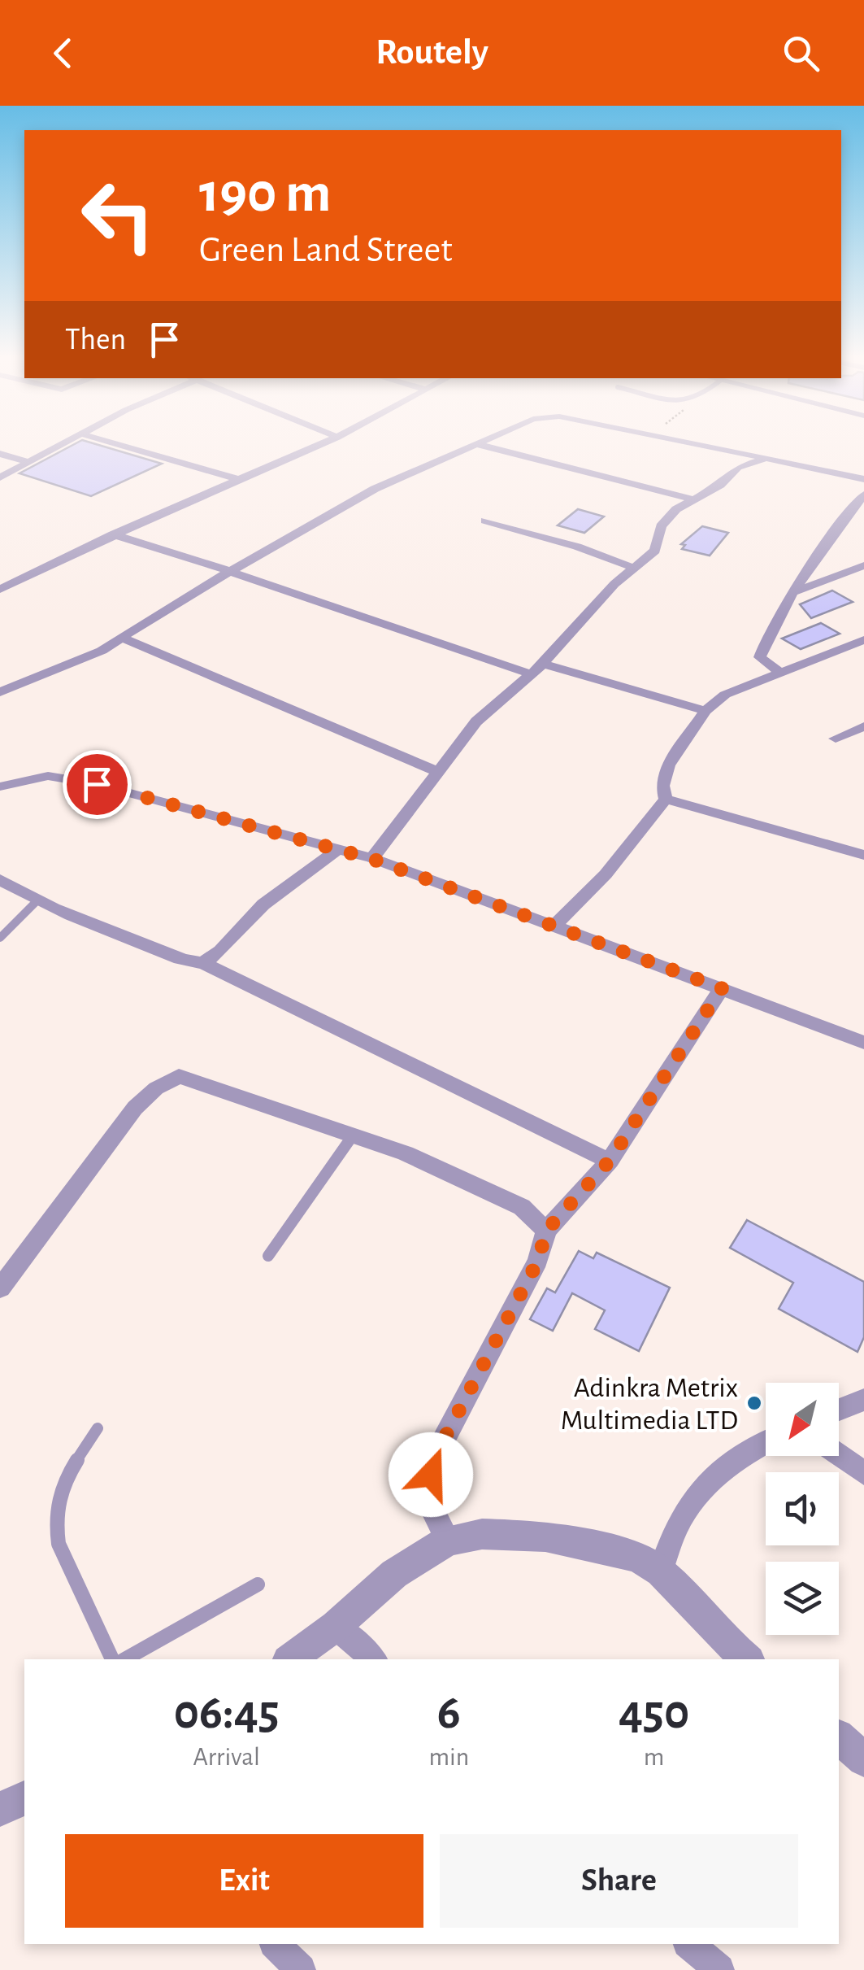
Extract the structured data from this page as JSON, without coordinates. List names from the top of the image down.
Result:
{
  "places": ["Adinkra Metrix Multimedia LTD"],
  "north": "bottom left",
  "page": {
    "header": "Routely",
    "turn": ["190 m", "Green Land Street"],
    "then": "Then",
    "eta": [
      "06:45",
      "Arrival",
      "6",
      "min",
      "450",
      "m"
    ],
    "buttons": ["Exit", "Share"]
  }
}
